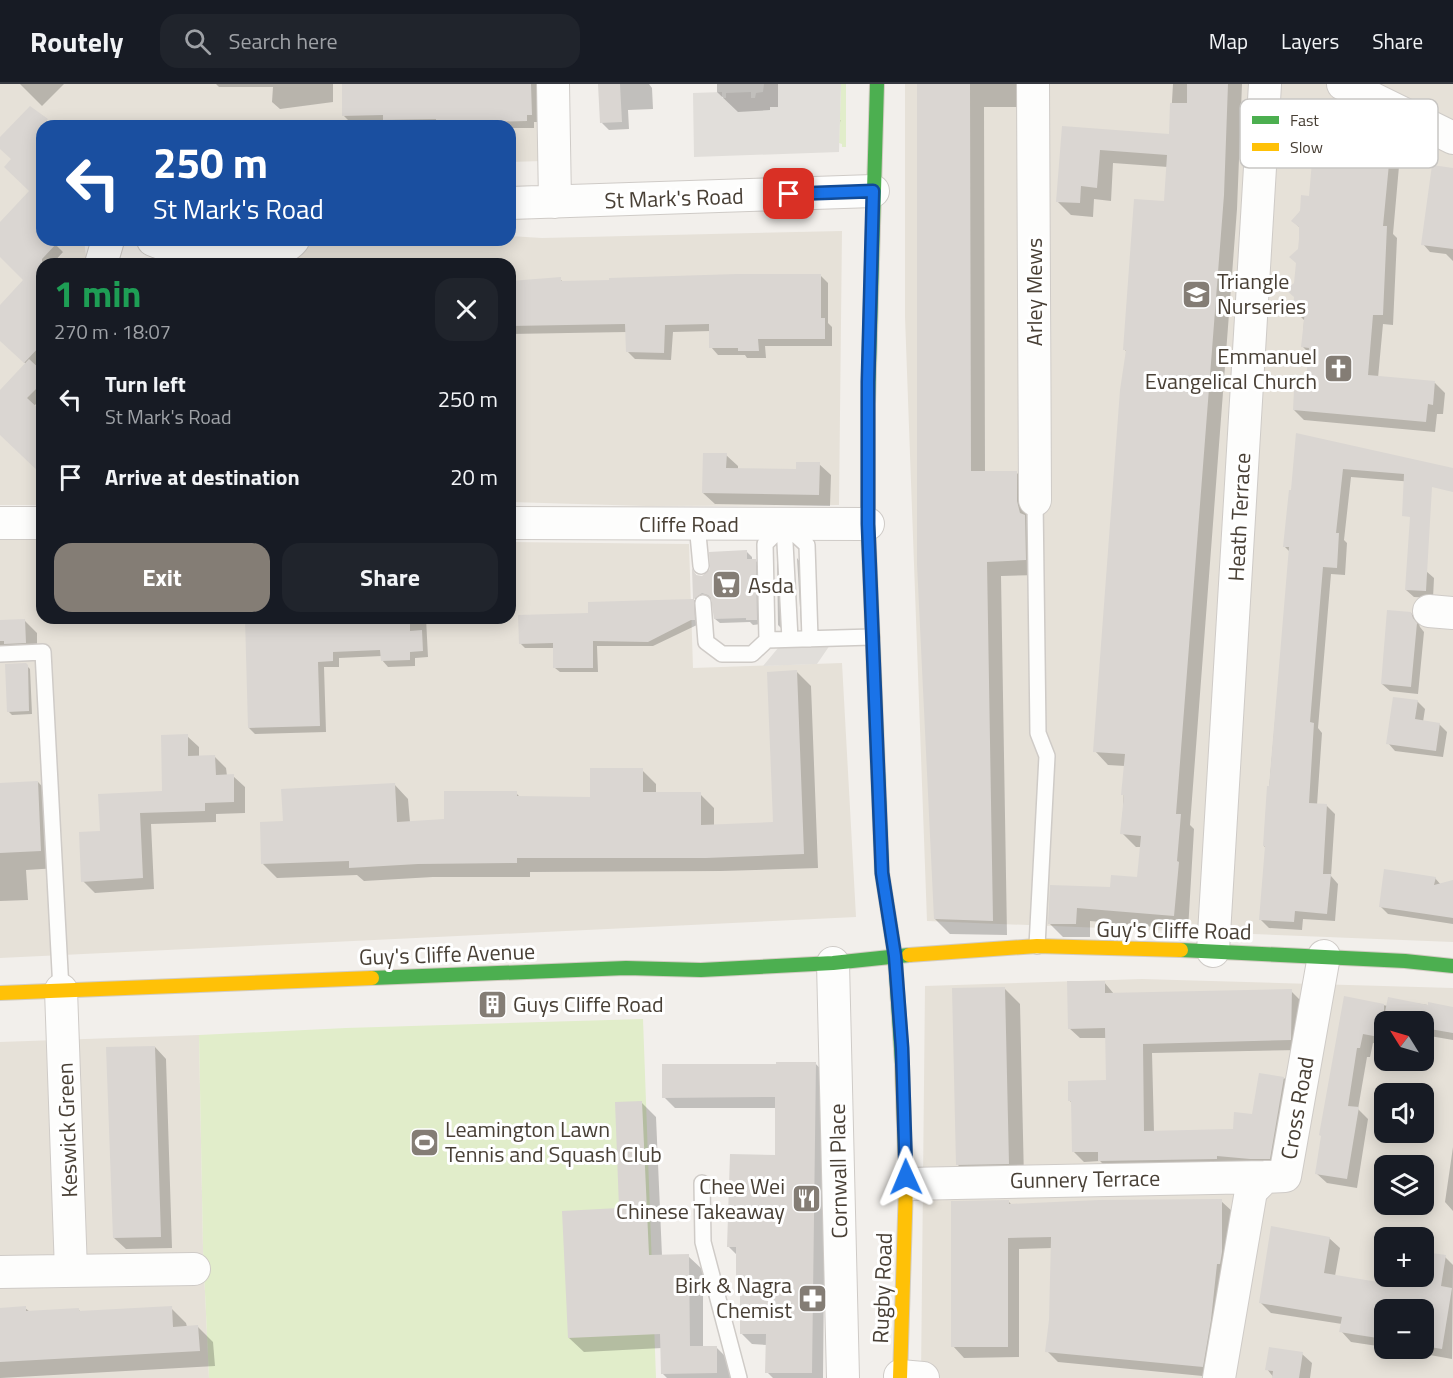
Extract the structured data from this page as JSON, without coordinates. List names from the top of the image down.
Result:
{
  "streets": {
    "street": [
      "St Mark's Road",
      "Arley Mews",
      "Heath Terrace",
      "Cliffe Road",
      "Guy's Cliffe Road",
      "Guy's Cliffe Avenue",
      "Cross Road",
      "Keswick Green",
      "Cornwall Place",
      "Gunnery Terrace",
      "Rugby Road"
    ]
  },
  "crossings": [
    ["St Mark's Road", "Rugby Road"],
    ["Heath Terrace", "Guy's Cliffe Road"],
    ["Cliffe Road", "Rugby Road"],
    ["Guy's Cliffe Road", "Guy's Cliffe Avenue"],
    ["Guy's Cliffe Road", "Cross Road"],
    ["Guy's Cliffe Road", "Rugby Road"],
    ["Guy's Cliffe Avenue", "Keswick Green"],
    ["Guy's Cliffe Avenue", "Cornwall Place"],
    ["Guy's Cliffe Avenue", "Rugby Road"],
    ["Cross Road", "Gunnery Terrace"],
    ["Gunnery Terrace", "Rugby Road"]
  ],
  "places": {
    "school or university": ["Triangle Nurseries"],
    "church": ["Emmanuel Evangelical Church"],
    "supermarket": ["Asda"],
    "building": ["Guys Cliffe Road"],
    "sports": ["Leamington Lawn Tennis and Squash Club"],
    "restaurant": ["Chee Wei Chinese Takeaway"],
    "pharmacy": ["Birk & Nagra Chemist"]
  },
  "legend": ["Fast", "Slow"],
  "north": "top left",
  "page": {
    "header": "Routely",
    "search": "Search here",
    "nav": ["Map", "Layers", "Share"],
    "turn": ["250 m", "St Mark's Road"],
    "heading": ["1 min", "270 m · 18:07"],
    "list": [
      {
        "name": "Turn left",
        "note": "St Mark's Road",
        "value": "250 m"
      },
      {
        "name": "Arrive at destination",
        "value": "20 m"
      }
    ],
    "buttons": ["Exit", "Share"],
    "map_buttons": ["+", "−"]
  }
}
